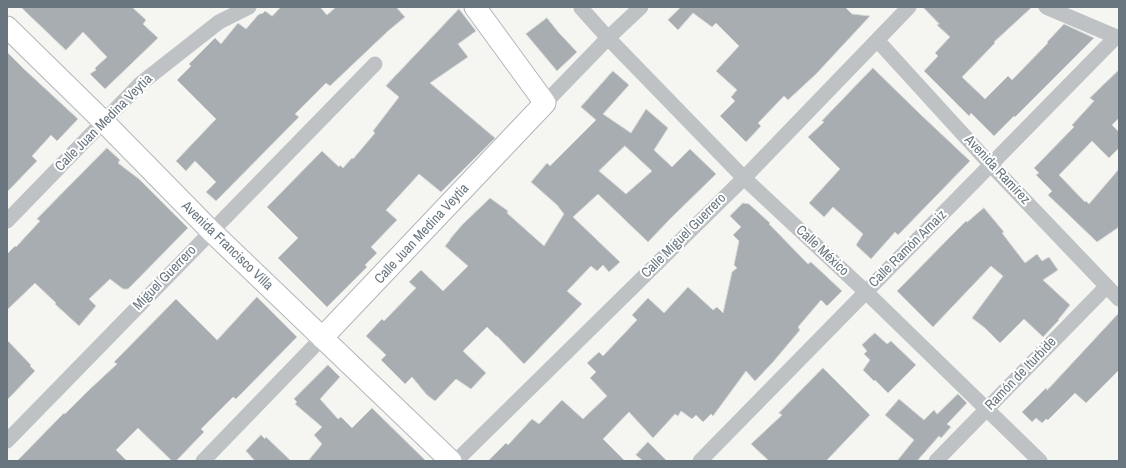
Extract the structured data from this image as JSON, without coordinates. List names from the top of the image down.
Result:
{
  "streets": {
    "main road": ["Calle Juan Medina Veytia", "Avenida Francisco Villa"],
    "street": [
      "Avenida Ramírez",
      "Calle Miguel Guerrero",
      "Calle Ramón Arnaiz",
      "Calle México",
      "Miguel Guerrero",
      "Ramón de Iturbide"
    ]
  },
  "crossings": [
    ["Calle Juan Medina Veytia", "Avenida Francisco Villa"],
    ["Calle Juan Medina Veytia", "Calle México"],
    ["Avenida Ramírez", "Calle Miguel Guerrero"],
    ["Avenida Ramírez", "Calle Ramón Arnaiz"],
    ["Avenida Ramírez", "Ramón de Iturbide"],
    ["Calle Miguel Guerrero", "Calle México"],
    ["Avenida Francisco Villa", "Miguel Guerrero"],
    ["Calle Ramón Arnaiz", "Calle México"],
    ["Calle México", "Ramón de Iturbide"]
  ]
}
